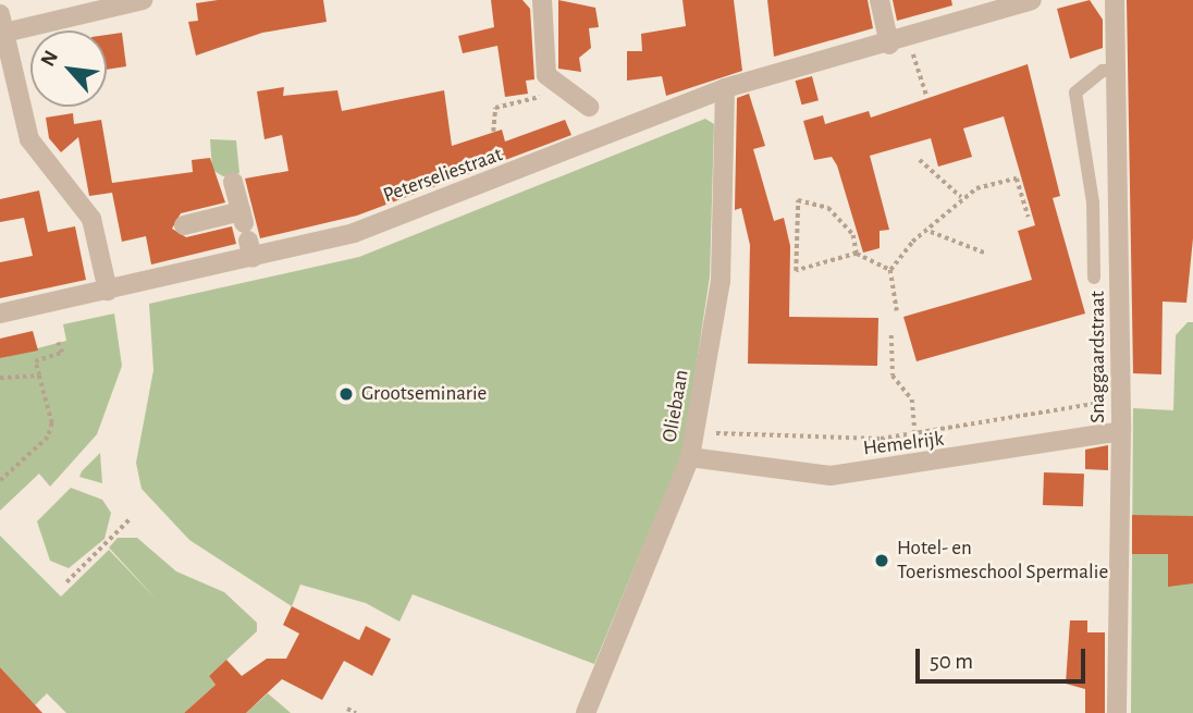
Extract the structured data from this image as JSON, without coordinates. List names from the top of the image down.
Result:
{
  "streets": {
    "street": [
      "Peterseliestraat",
      "Snaggaardstraat",
      "Oliebaan",
      "Hemelrijk"
    ]
  },
  "crossings": [
    ["Peterseliestraat", "Oliebaan"],
    ["Snaggaardstraat", "Hemelrijk"],
    ["Oliebaan", "Hemelrijk"]
  ],
  "places": ["Grootseminarie", "Hotel- en Toerismeschool Spermalie"],
  "scale_bar": "50 m",
  "north": "top left"
}
